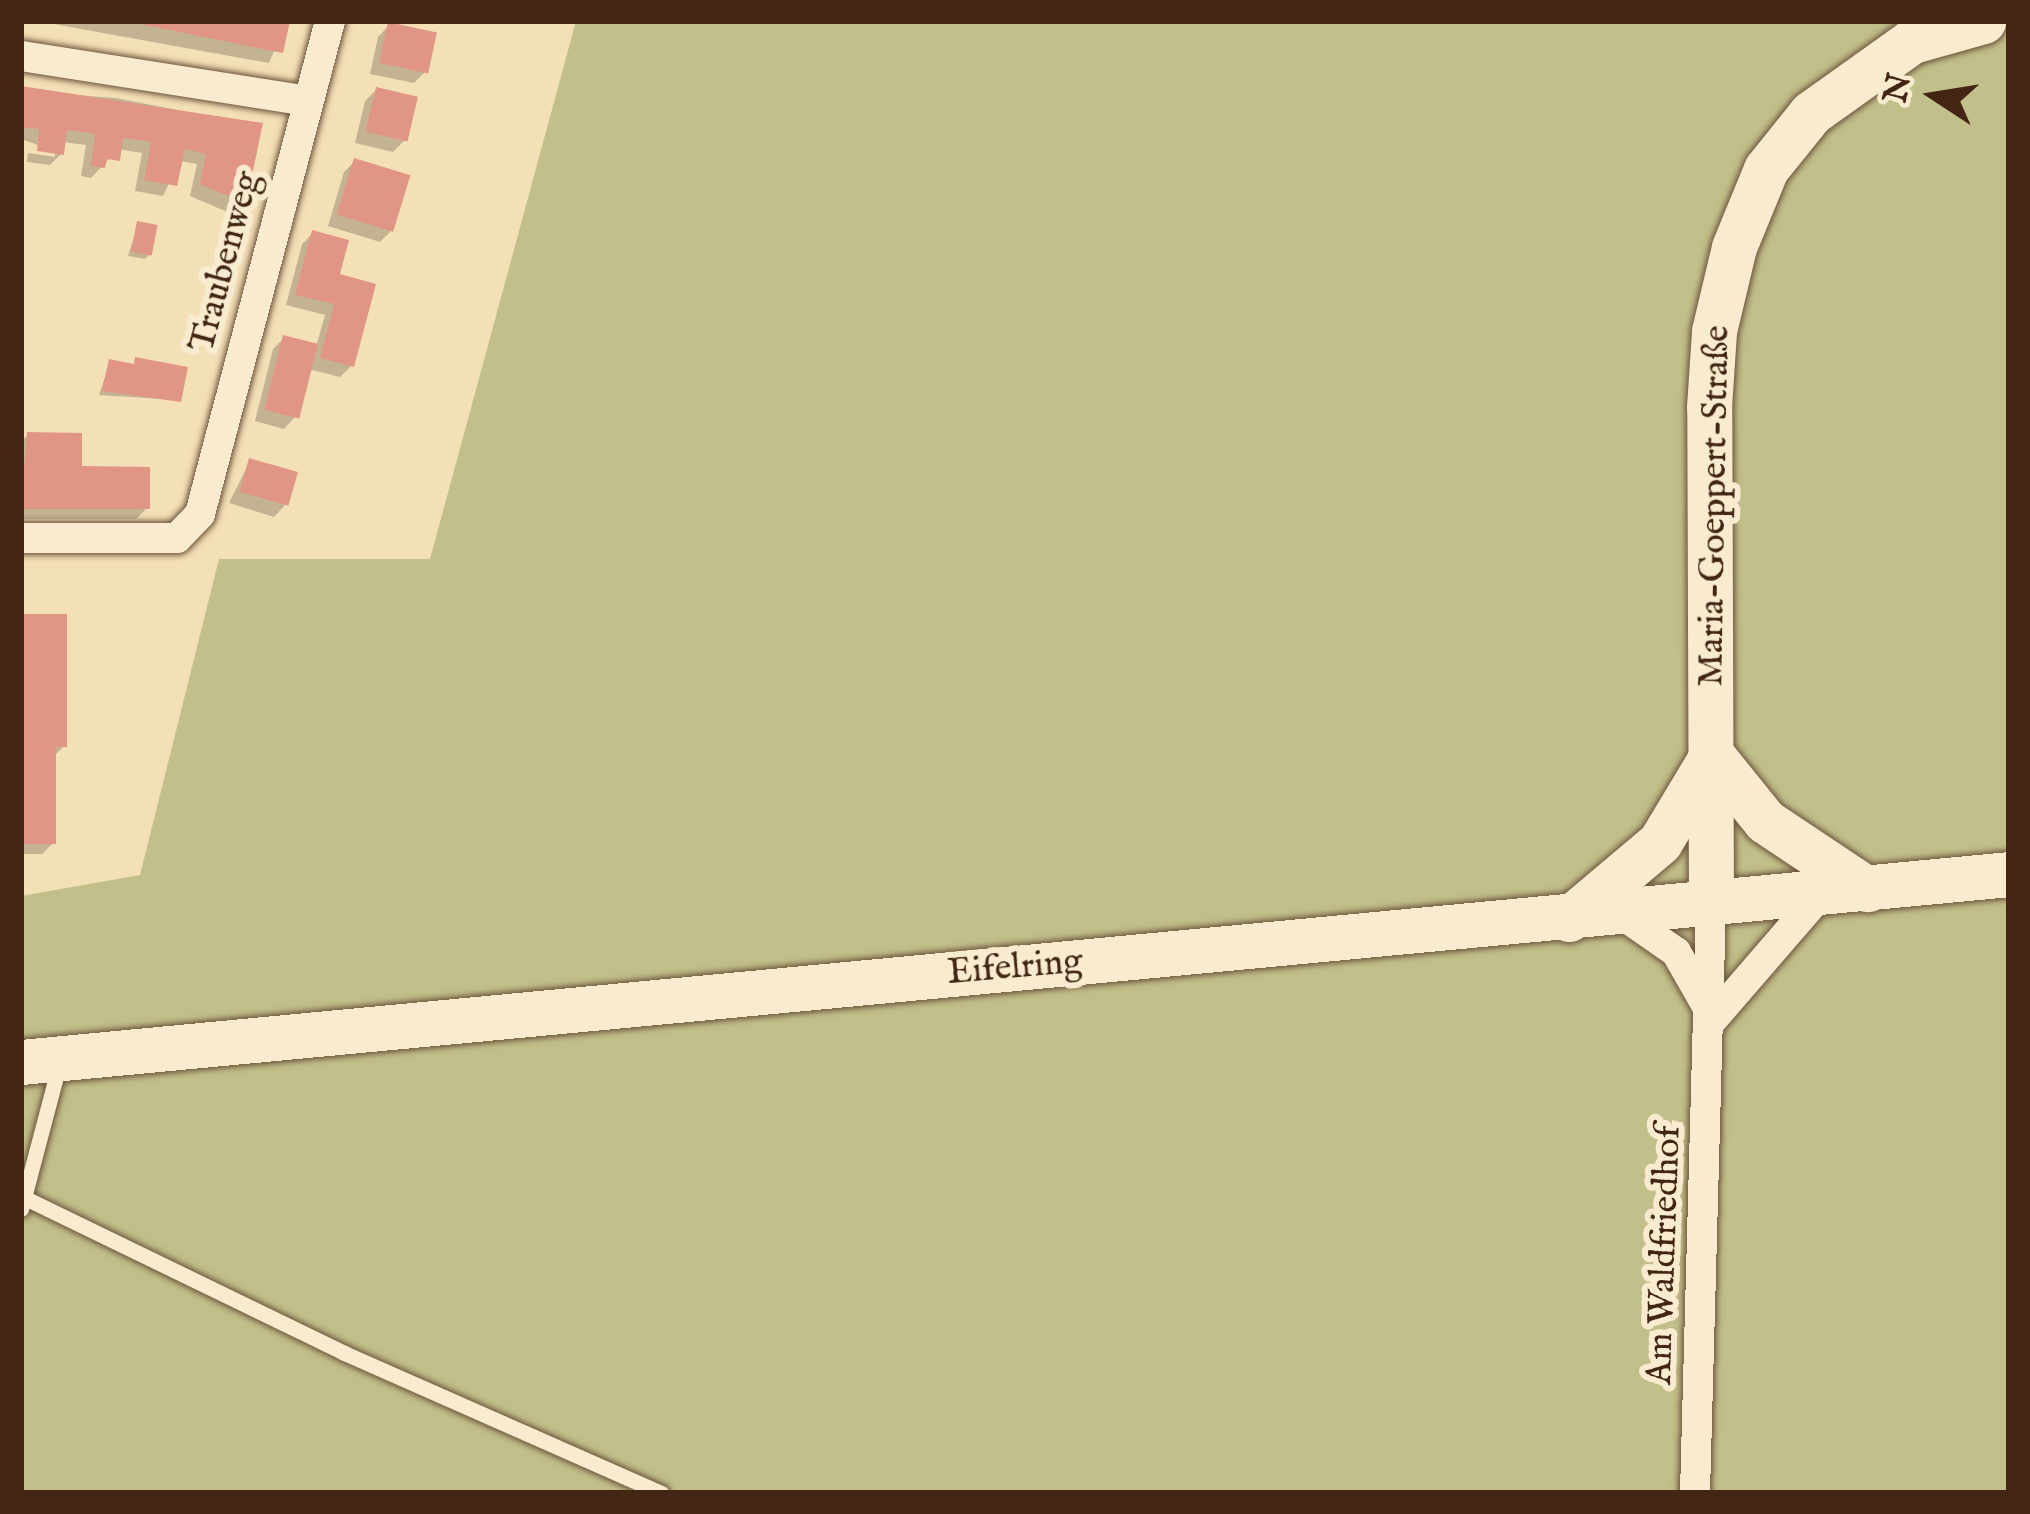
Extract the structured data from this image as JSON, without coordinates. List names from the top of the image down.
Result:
{
  "streets": {
    "main road": ["Maria-Goeppert-Straße", "Eifelring"],
    "street": ["Traubenweg", "Am Waldfriedhof"]
  },
  "crossings": [
    ["Maria-Goeppert-Straße", "Eifelring"],
    ["Maria-Goeppert-Straße", "Am Waldfriedhof"],
    ["Eifelring", "Am Waldfriedhof"]
  ],
  "north": "left"
}
